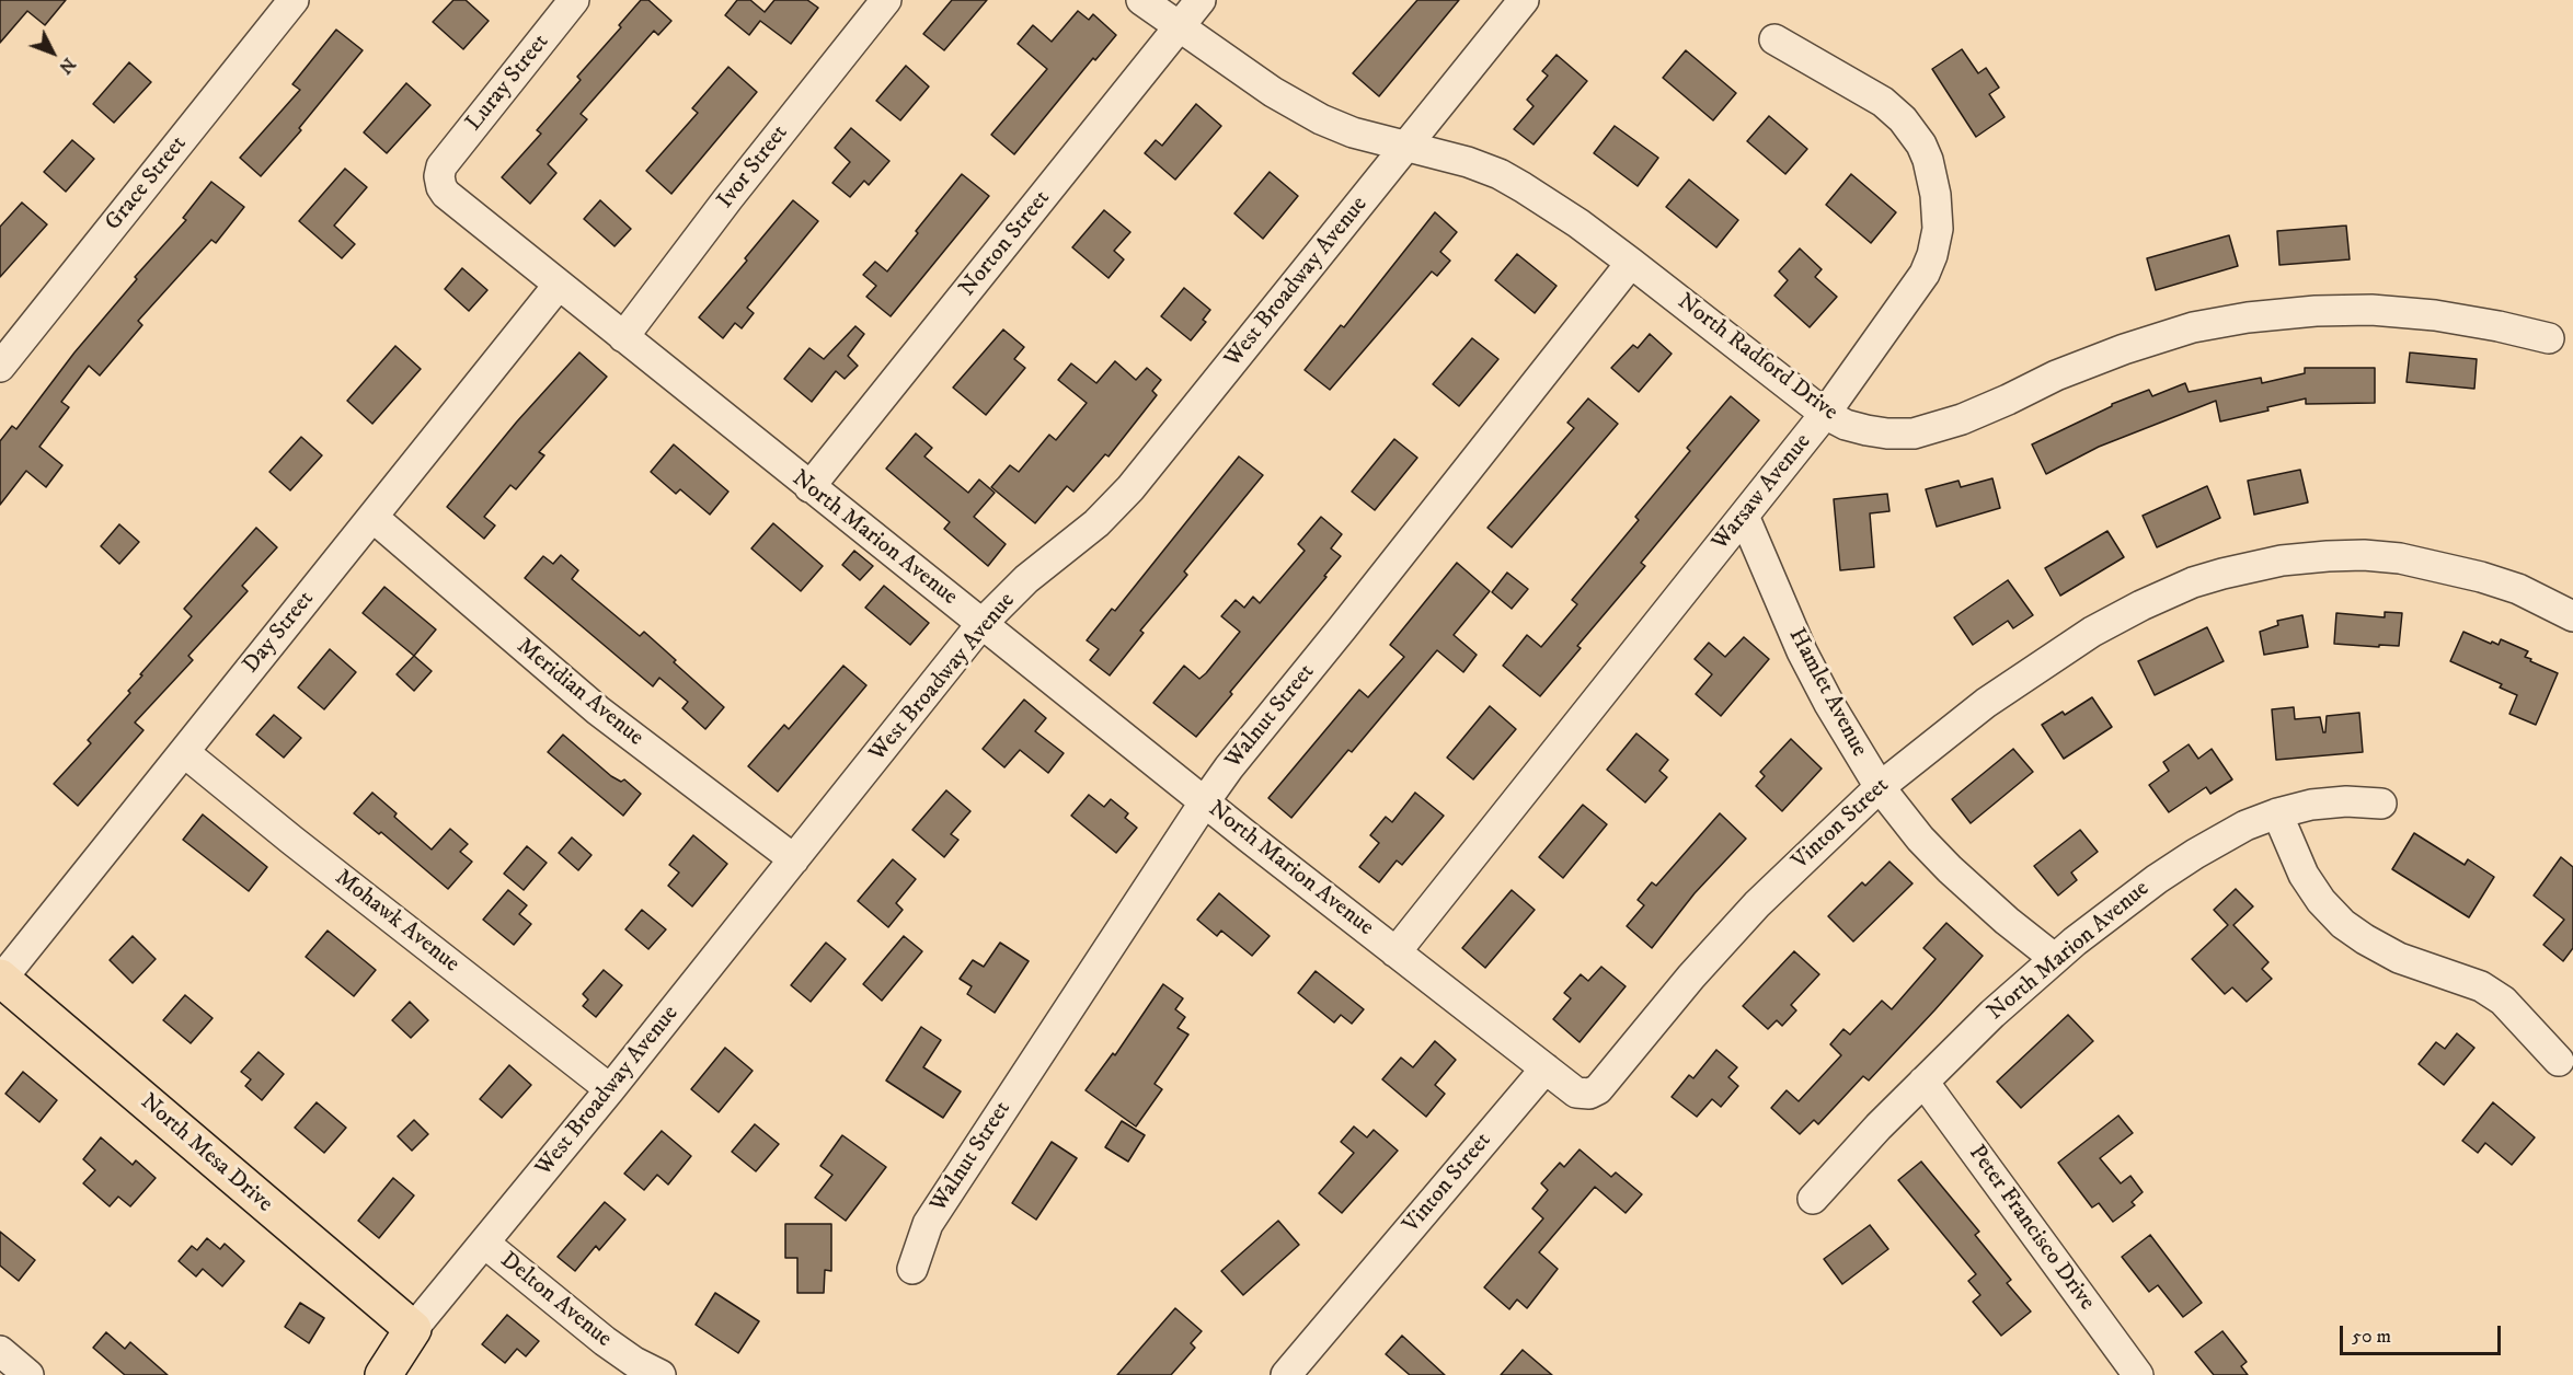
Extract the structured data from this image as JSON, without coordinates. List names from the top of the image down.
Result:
{
  "streets": {
    "main road": ["West Broadway Avenue", "North Mesa Drive"],
    "street": [
      "Luray Street",
      "Ivor Street",
      "Grace Street",
      "Norton Street",
      "North Radford Drive",
      "Warsaw Avenue",
      "North Marion Avenue",
      "Day Street",
      "Meridian Avenue",
      "Hamlet Avenue",
      "Walnut Street",
      "Vinton Street",
      "Mohawk Avenue",
      "Peter Francisco Drive",
      "Delton Avenue"
    ]
  },
  "crossings": [
    ["Luray Street", "North Marion Avenue"],
    ["Ivor Street", "North Marion Avenue"],
    ["Norton Street", "North Radford Drive"],
    ["Norton Street", "North Marion Avenue"],
    ["West Broadway Avenue", "North Radford Drive"],
    ["West Broadway Avenue", "North Marion Avenue"],
    ["West Broadway Avenue", "Meridian Avenue"],
    ["West Broadway Avenue", "Mohawk Avenue"],
    ["West Broadway Avenue", "North Mesa Drive"],
    ["West Broadway Avenue", "Delton Avenue"],
    ["North Radford Drive", "Warsaw Avenue"],
    ["North Radford Drive", "Walnut Street"],
    ["Warsaw Avenue", "North Marion Avenue"],
    ["Warsaw Avenue", "Hamlet Avenue"],
    ["North Marion Avenue", "Day Street"],
    ["North Marion Avenue", "Hamlet Avenue"],
    ["North Marion Avenue", "Walnut Street"],
    ["North Marion Avenue", "Vinton Street"],
    ["North Marion Avenue", "Peter Francisco Drive"],
    ["Day Street", "Meridian Avenue"],
    ["Day Street", "Mohawk Avenue"],
    ["Day Street", "North Mesa Drive"],
    ["Hamlet Avenue", "Vinton Street"]
  ],
  "scale_bar": "50 m",
  "north": "bottom right"
}
